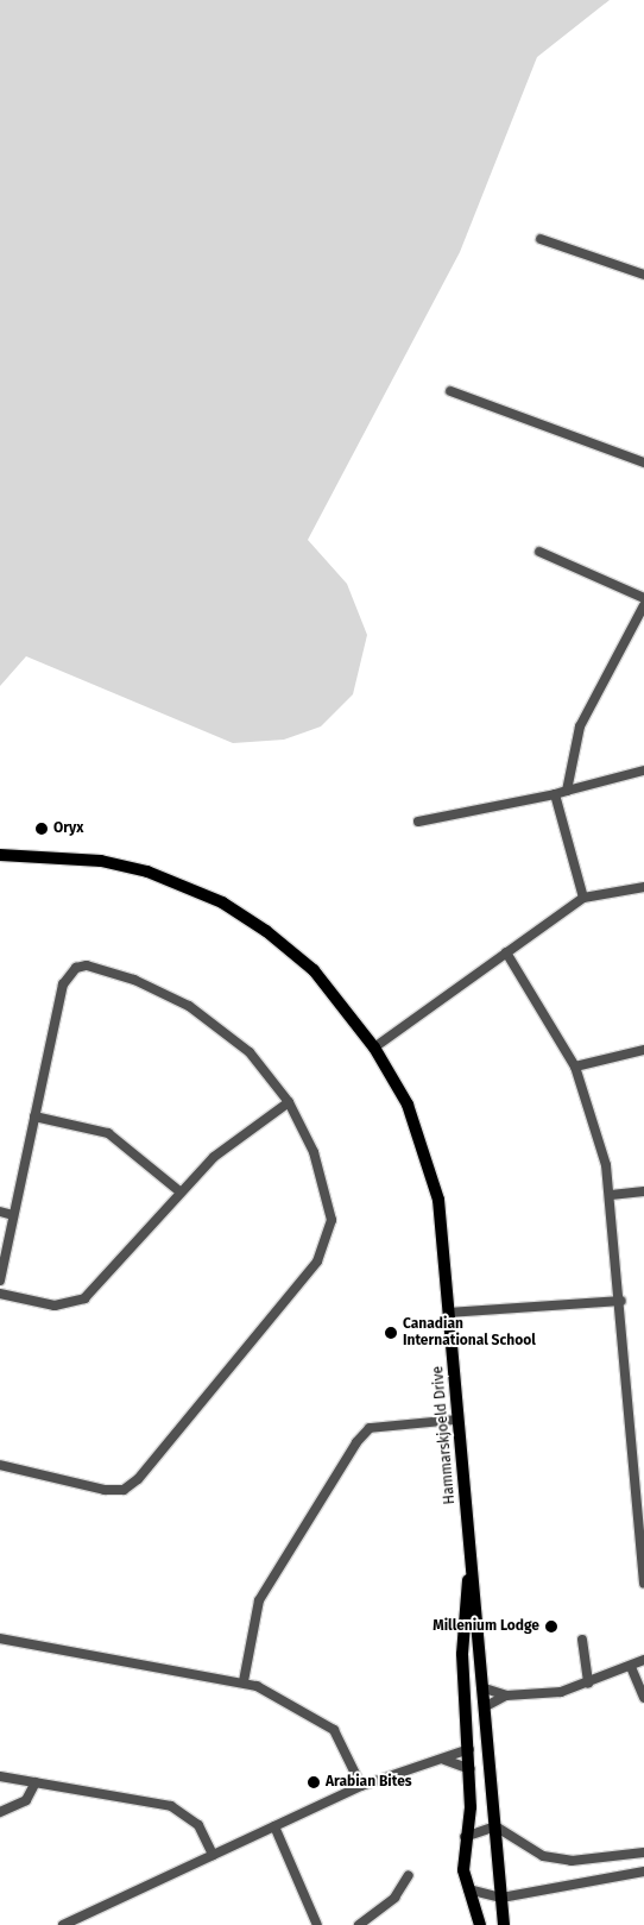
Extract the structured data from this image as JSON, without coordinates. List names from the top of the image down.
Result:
{
  "streets": {
    "main road": ["Hammarskjoeld Drive"]
  },
  "places": [
    "Oryx",
    "Canadian International School",
    "Millenium Lodge",
    "Arabian Bites"
  ]
}
